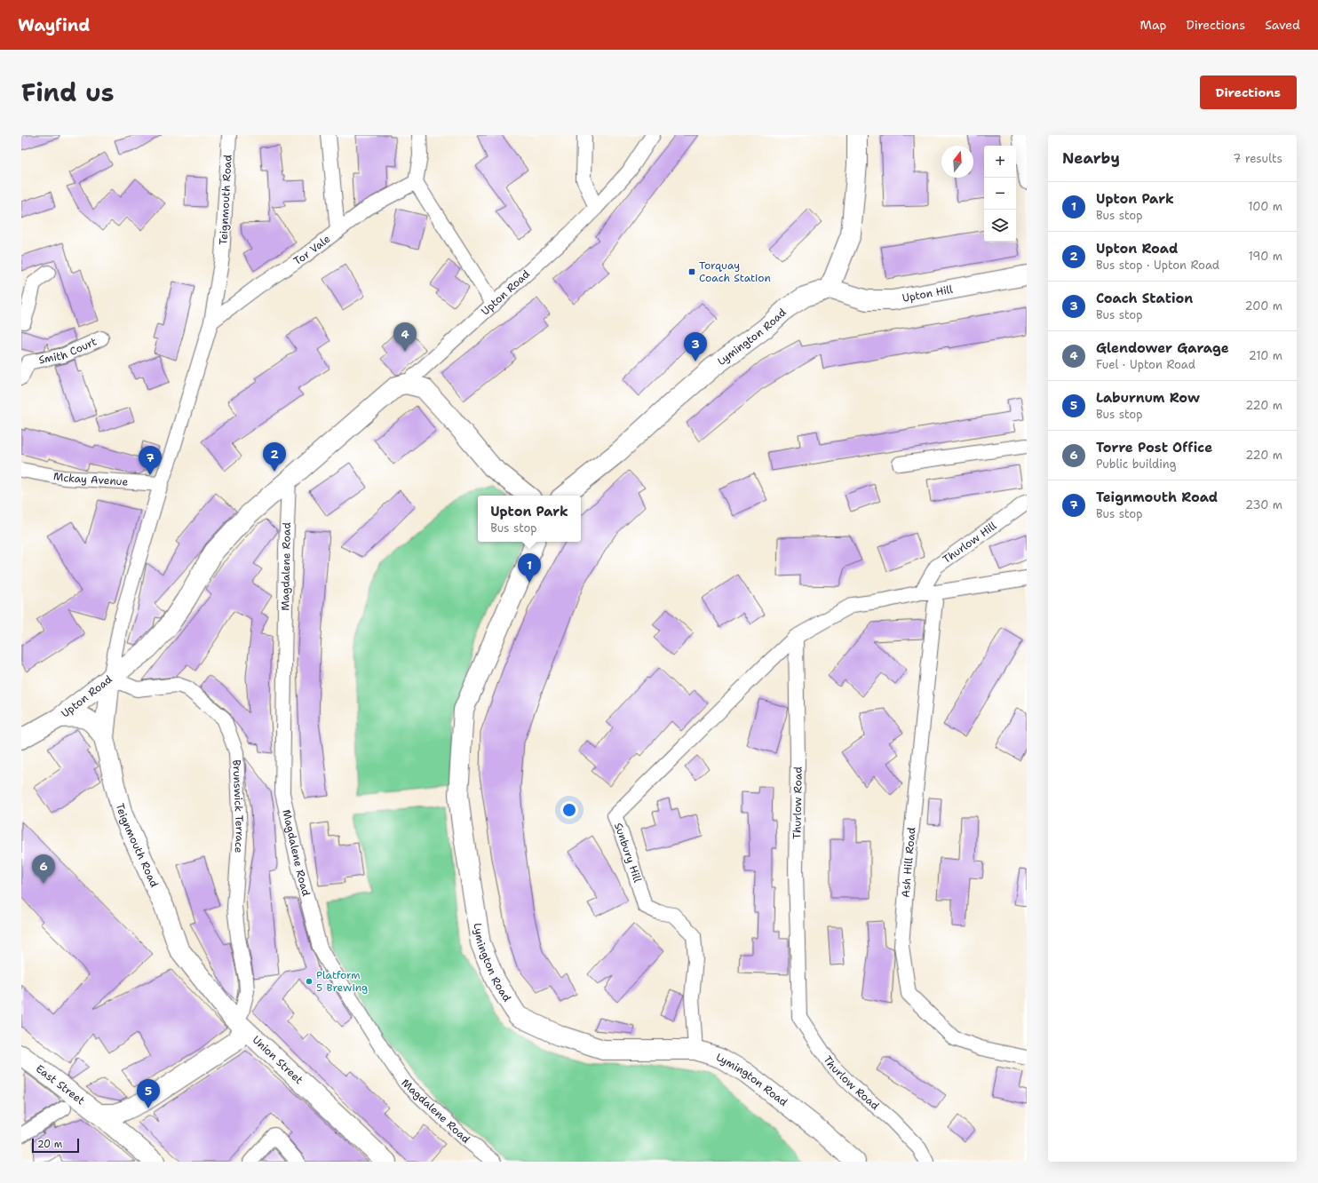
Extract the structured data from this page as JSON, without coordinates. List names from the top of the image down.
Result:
{
  "streets": {
    "street": [
      "Teignmouth Road",
      "Tor Vale",
      "Upton Road",
      "Upton Hill",
      "Lymington Road",
      "Smith Court",
      "Mckay Avenue",
      "Thurlow Hill",
      "Magdalene Road",
      "Thurlow Road",
      "Brunswick Terrace",
      "Sunbury Hill",
      "Ash Hill Road",
      "Union Street",
      "East Street"
    ]
  },
  "crossings": [
    ["Teignmouth Road", "Tor Vale"],
    ["Teignmouth Road", "Upton Road"],
    ["Teignmouth Road", "Mckay Avenue"],
    ["Teignmouth Road", "Brunswick Terrace"],
    ["Teignmouth Road", "Union Street"],
    ["Upton Road", "Magdalene Road"],
    ["Upton Road", "Brunswick Terrace"],
    ["Upton Hill", "Lymington Road"],
    ["Lymington Road", "Sunbury Hill"],
    ["Thurlow Road", "Sunbury Hill"],
    ["Brunswick Terrace", "Union Street"]
  ],
  "places": {
    "transit": ["Torquay Coach Station"],
    "other": ["Platform 5 Brewing"]
  },
  "scale_bar": "20 m",
  "north": "top",
  "page": {
    "header": "Wayfind",
    "nav": ["Map", "Directions", "Saved"],
    "title": "Find us",
    "buttons": "Directions",
    "heading": ["Nearby", "7 results"],
    "map_buttons": ["+", "−"],
    "list": [
      {
        "mark": "1",
        "name": "Upton Park",
        "note": "Bus stop",
        "value": "100 m"
      },
      {
        "mark": "2",
        "name": "Upton Road",
        "note": "Bus stop · Upton Road",
        "value": "190 m"
      },
      {
        "mark": "3",
        "name": "Coach Station",
        "note": "Bus stop",
        "value": "200 m"
      },
      {
        "mark": "4",
        "name": "Glendower Garage",
        "note": "Fuel · Upton Road",
        "value": "210 m"
      },
      {
        "mark": "5",
        "name": "Laburnum Row",
        "note": "Bus stop",
        "value": "220 m"
      },
      {
        "mark": "6",
        "name": "Torre Post Office",
        "note": "Public building",
        "value": "220 m"
      },
      {
        "mark": "7",
        "name": "Teignmouth Road",
        "note": "Bus stop",
        "value": "230 m"
      }
    ],
    "pins": [
      "4",
      "3",
      "2",
      "7",
      "1",
      "6",
      "5"
    ],
    "popup": ["Upton Park", "Bus stop"],
    "scale": "20 m"
  }
}
